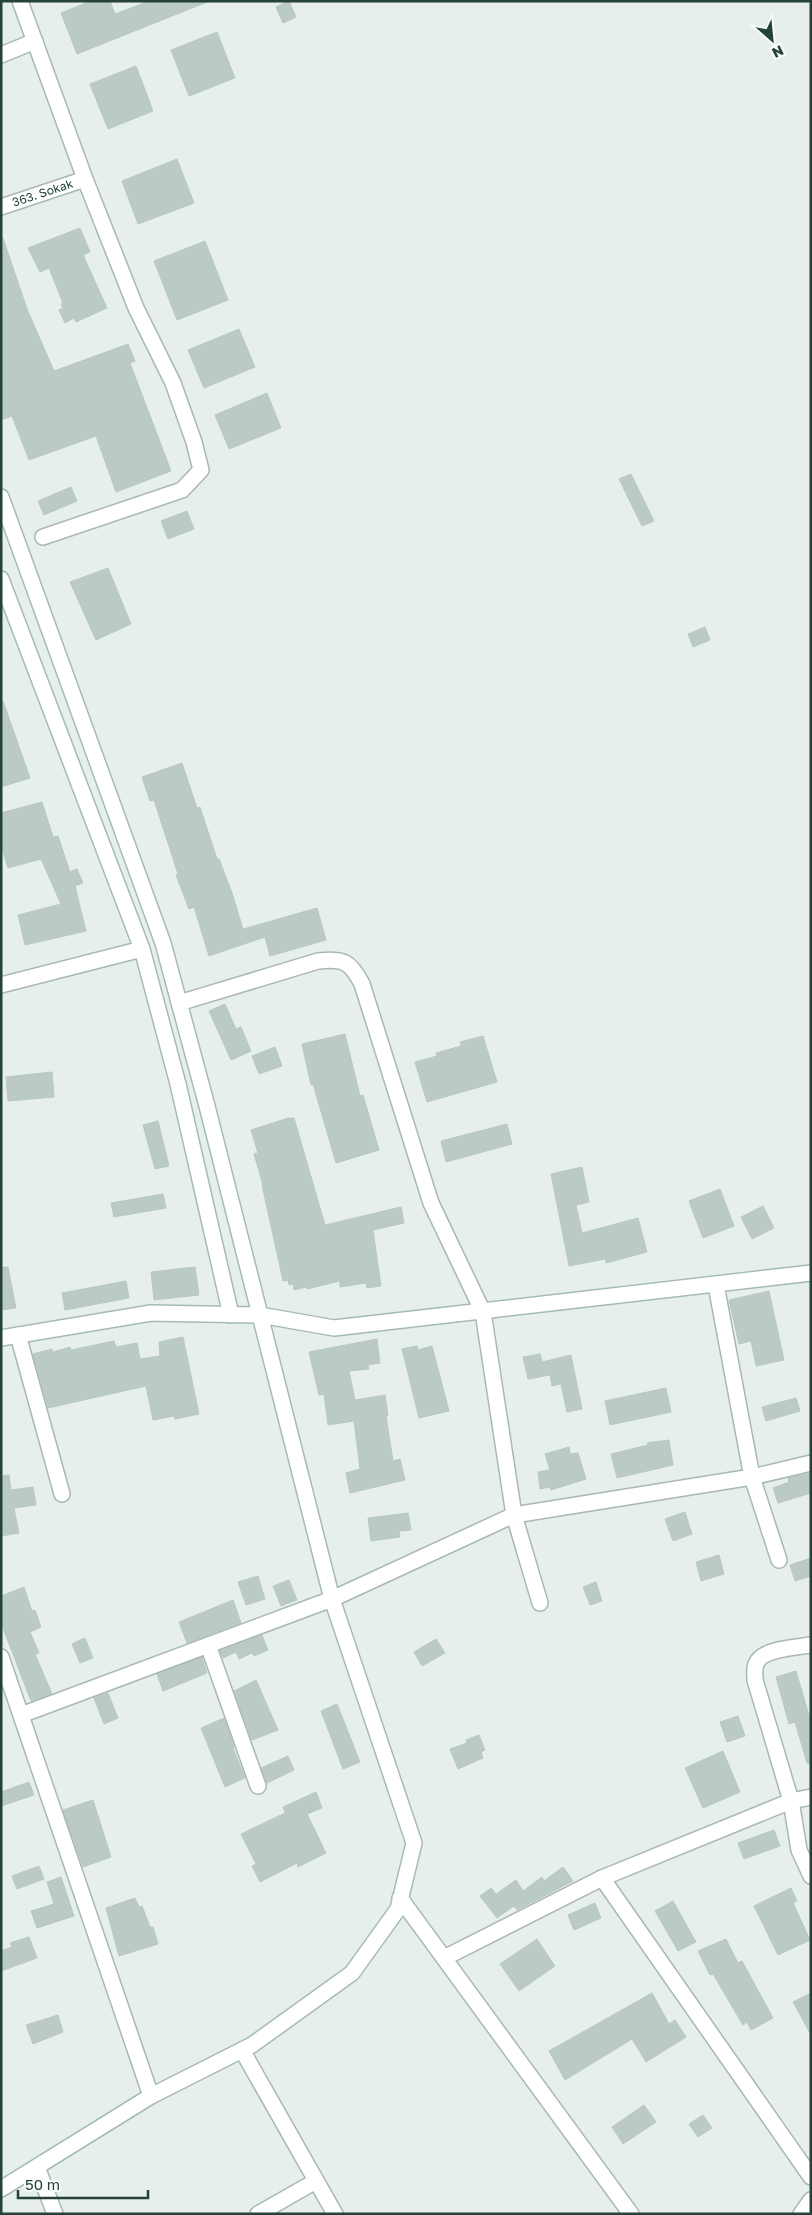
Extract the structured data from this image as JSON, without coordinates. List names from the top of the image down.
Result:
{
  "streets": {
    "street": ["363. Sokak"]
  },
  "scale_bar": "50 m",
  "north": "bottom right"
}
